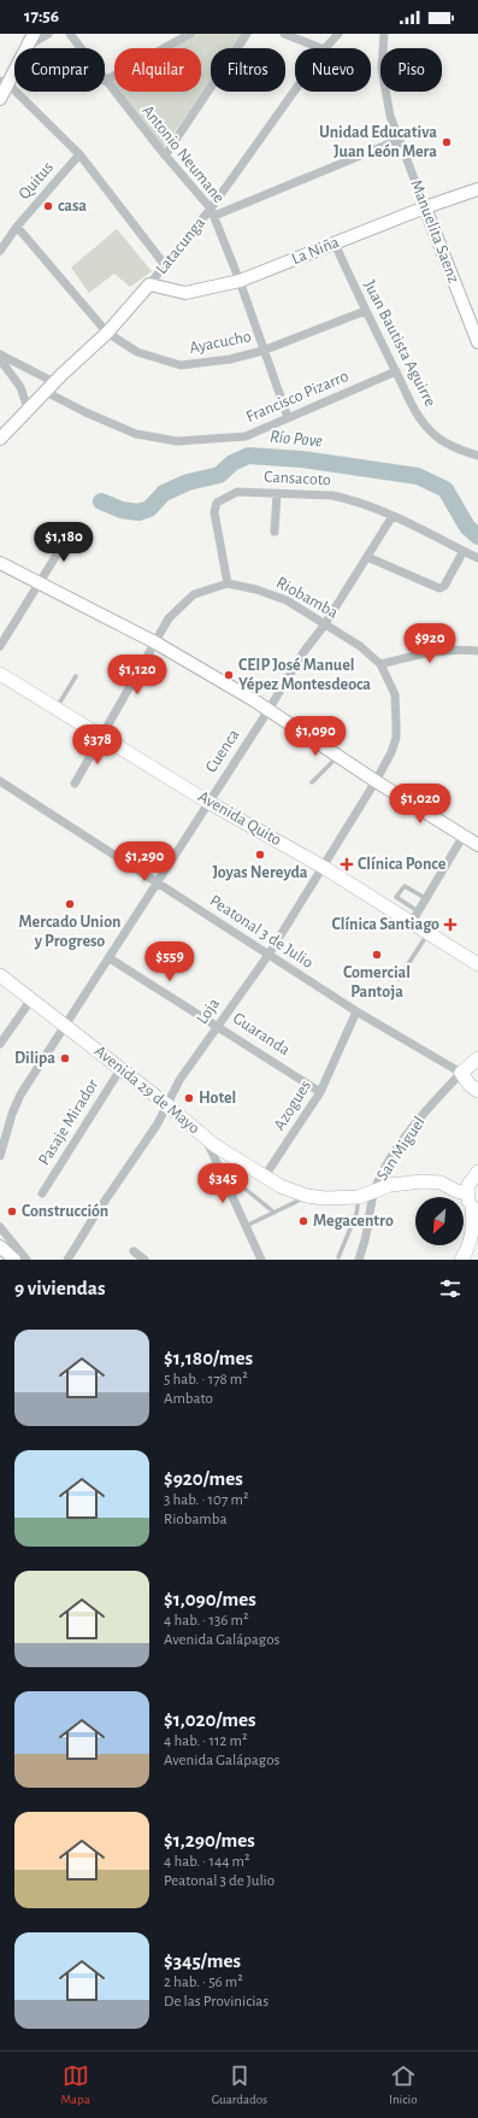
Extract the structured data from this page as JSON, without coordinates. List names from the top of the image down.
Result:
{
  "streets": {
    "main road": ["Avenida Quito", "Avenida 29 de Mayo", "San Miguel"],
    "street": [
      "Antonio Neumane",
      "Quitus",
      "Manuelita Saenz",
      "Latacunga",
      "La Niña",
      "Ayacucho",
      "Juan Bautista Aguirre",
      "Francisco Pizarro",
      "Cansacoto",
      "Riobamba",
      "Cuenca",
      "Peatonal 3 de Julio",
      "Loja",
      "Guaranda",
      "Azogues",
      "Pasaje Mirador"
    ]
  },
  "crossings": [
    ["Antonio Neumane", "Latacunga"],
    ["Antonio Neumane", "La Niña"],
    ["Antonio Neumane", "Ayacucho"],
    ["Antonio Neumane", "Francisco Pizarro"],
    ["Quitus", "Ayacucho"],
    ["Manuelita Saenz", "La Niña"],
    ["Latacunga", "La Niña"],
    ["Latacunga", "Ayacucho"],
    ["Latacunga", "Francisco Pizarro"],
    ["La Niña", "Juan Bautista Aguirre"],
    ["Ayacucho", "Juan Bautista Aguirre"],
    ["Juan Bautista Aguirre", "Francisco Pizarro"],
    ["Cansacoto", "Riobamba"],
    ["Cansacoto", "Cuenca"],
    ["Riobamba", "Cuenca"],
    ["Riobamba", "Avenida Quito"],
    ["Riobamba", "Loja"],
    ["Cuenca", "Avenida Quito"],
    ["Cuenca", "Peatonal 3 de Julio"],
    ["Cuenca", "Guaranda"],
    ["Cuenca", "Avenida 29 de Mayo"],
    ["Avenida Quito", "Loja"],
    ["Peatonal 3 de Julio", "Loja"],
    ["Peatonal 3 de Julio", "Azogues"],
    ["Peatonal 3 de Julio", "San Miguel"],
    ["Loja", "Guaranda"],
    ["Loja", "Avenida 29 de Mayo"],
    ["Guaranda", "Azogues"],
    ["Avenida 29 de Mayo", "Azogues"],
    ["Avenida 29 de Mayo", "Pasaje Mirador"],
    ["Avenida 29 de Mayo", "San Miguel"]
  ],
  "water": ["Río Pove"],
  "places": {
    "other": [
      "Unidad Educativa Juan León Mera",
      "casa",
      "CEIP José Manuel Yépez Montesdeoca",
      "Joyas Nereyda",
      "Mercado Union y Progreso",
      "Comercial Pantoja",
      "Dilipa",
      "Hotel",
      "Construcción",
      "Megacentro"
    ],
    "health": ["Clínica Ponce", "Clínica Santiago"]
  },
  "north": "bottom left",
  "page": {
    "status": "17:56",
    "chip": [
      "Comprar",
      "Alquilar",
      "Filtros",
      "Nuevo",
      "Piso"
    ],
    "price": [
      "$1,180",
      "$920",
      "$1,120",
      "$1,090",
      "$378",
      "$1,020",
      "$1,290",
      "$559",
      "$345"
    ],
    "heading": "9 viviendas",
    "list": [
      {
        "name": "$1,180/mes",
        "note": "5 hab. · 178 m² · Ambato"
      },
      {
        "name": "$920/mes",
        "note": "3 hab. · 107 m² · Riobamba"
      },
      {
        "name": "$1,090/mes",
        "note": "4 hab. · 136 m² · Avenida Galápagos"
      },
      {
        "name": "$1,020/mes",
        "note": "4 hab. · 112 m² · Avenida Galápagos"
      },
      {
        "name": "$1,290/mes",
        "note": "4 hab. · 144 m² · Peatonal 3 de Julio"
      },
      {
        "name": "$345/mes",
        "note": "2 hab. · 56 m² · De las Provinicias"
      }
    ],
    "tabs": ["Mapa", "Guardados", "Inicio"]
  }
}
